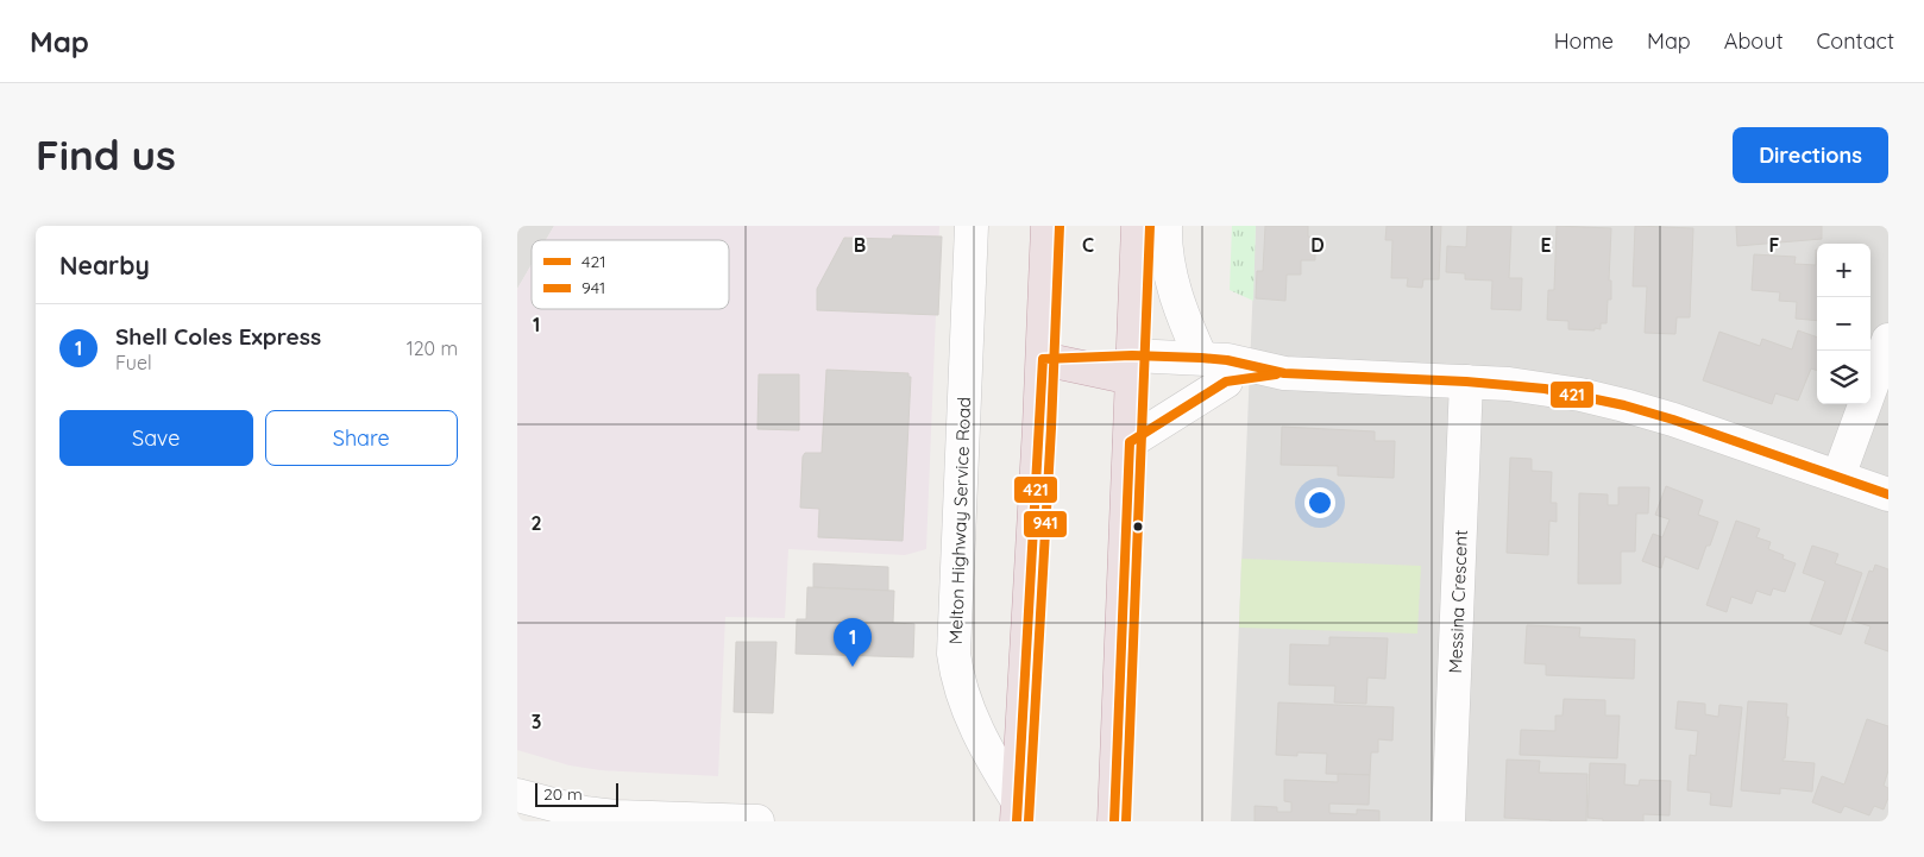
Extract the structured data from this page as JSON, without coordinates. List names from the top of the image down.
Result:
{
  "streets": {
    "street": ["Melton Highway Service Road", "Messina Crescent"]
  },
  "lines": ["transit line 941", "transit line 421"],
  "legend": ["421", "941"],
  "scale_bar": "20 m",
  "page": {
    "header": "Map",
    "nav": [
      "Home",
      "Map",
      "About",
      "Contact"
    ],
    "buttons": [
      "Directions",
      ["Save", "Share"]
    ],
    "title": "Find us",
    "heading": "Nearby",
    "map_buttons": ["+", "−"],
    "list": [
      {
        "mark": "1",
        "name": "Shell Coles Express",
        "note": "Fuel",
        "value": "120 m"
      }
    ],
    "pins": "1",
    "scale": "20 m"
  },
  "grid": {
    "columns": [
      "B",
      "C",
      "D",
      "E",
      "F"
    ],
    "rows": ["1", "2", "3"]
  }
}
